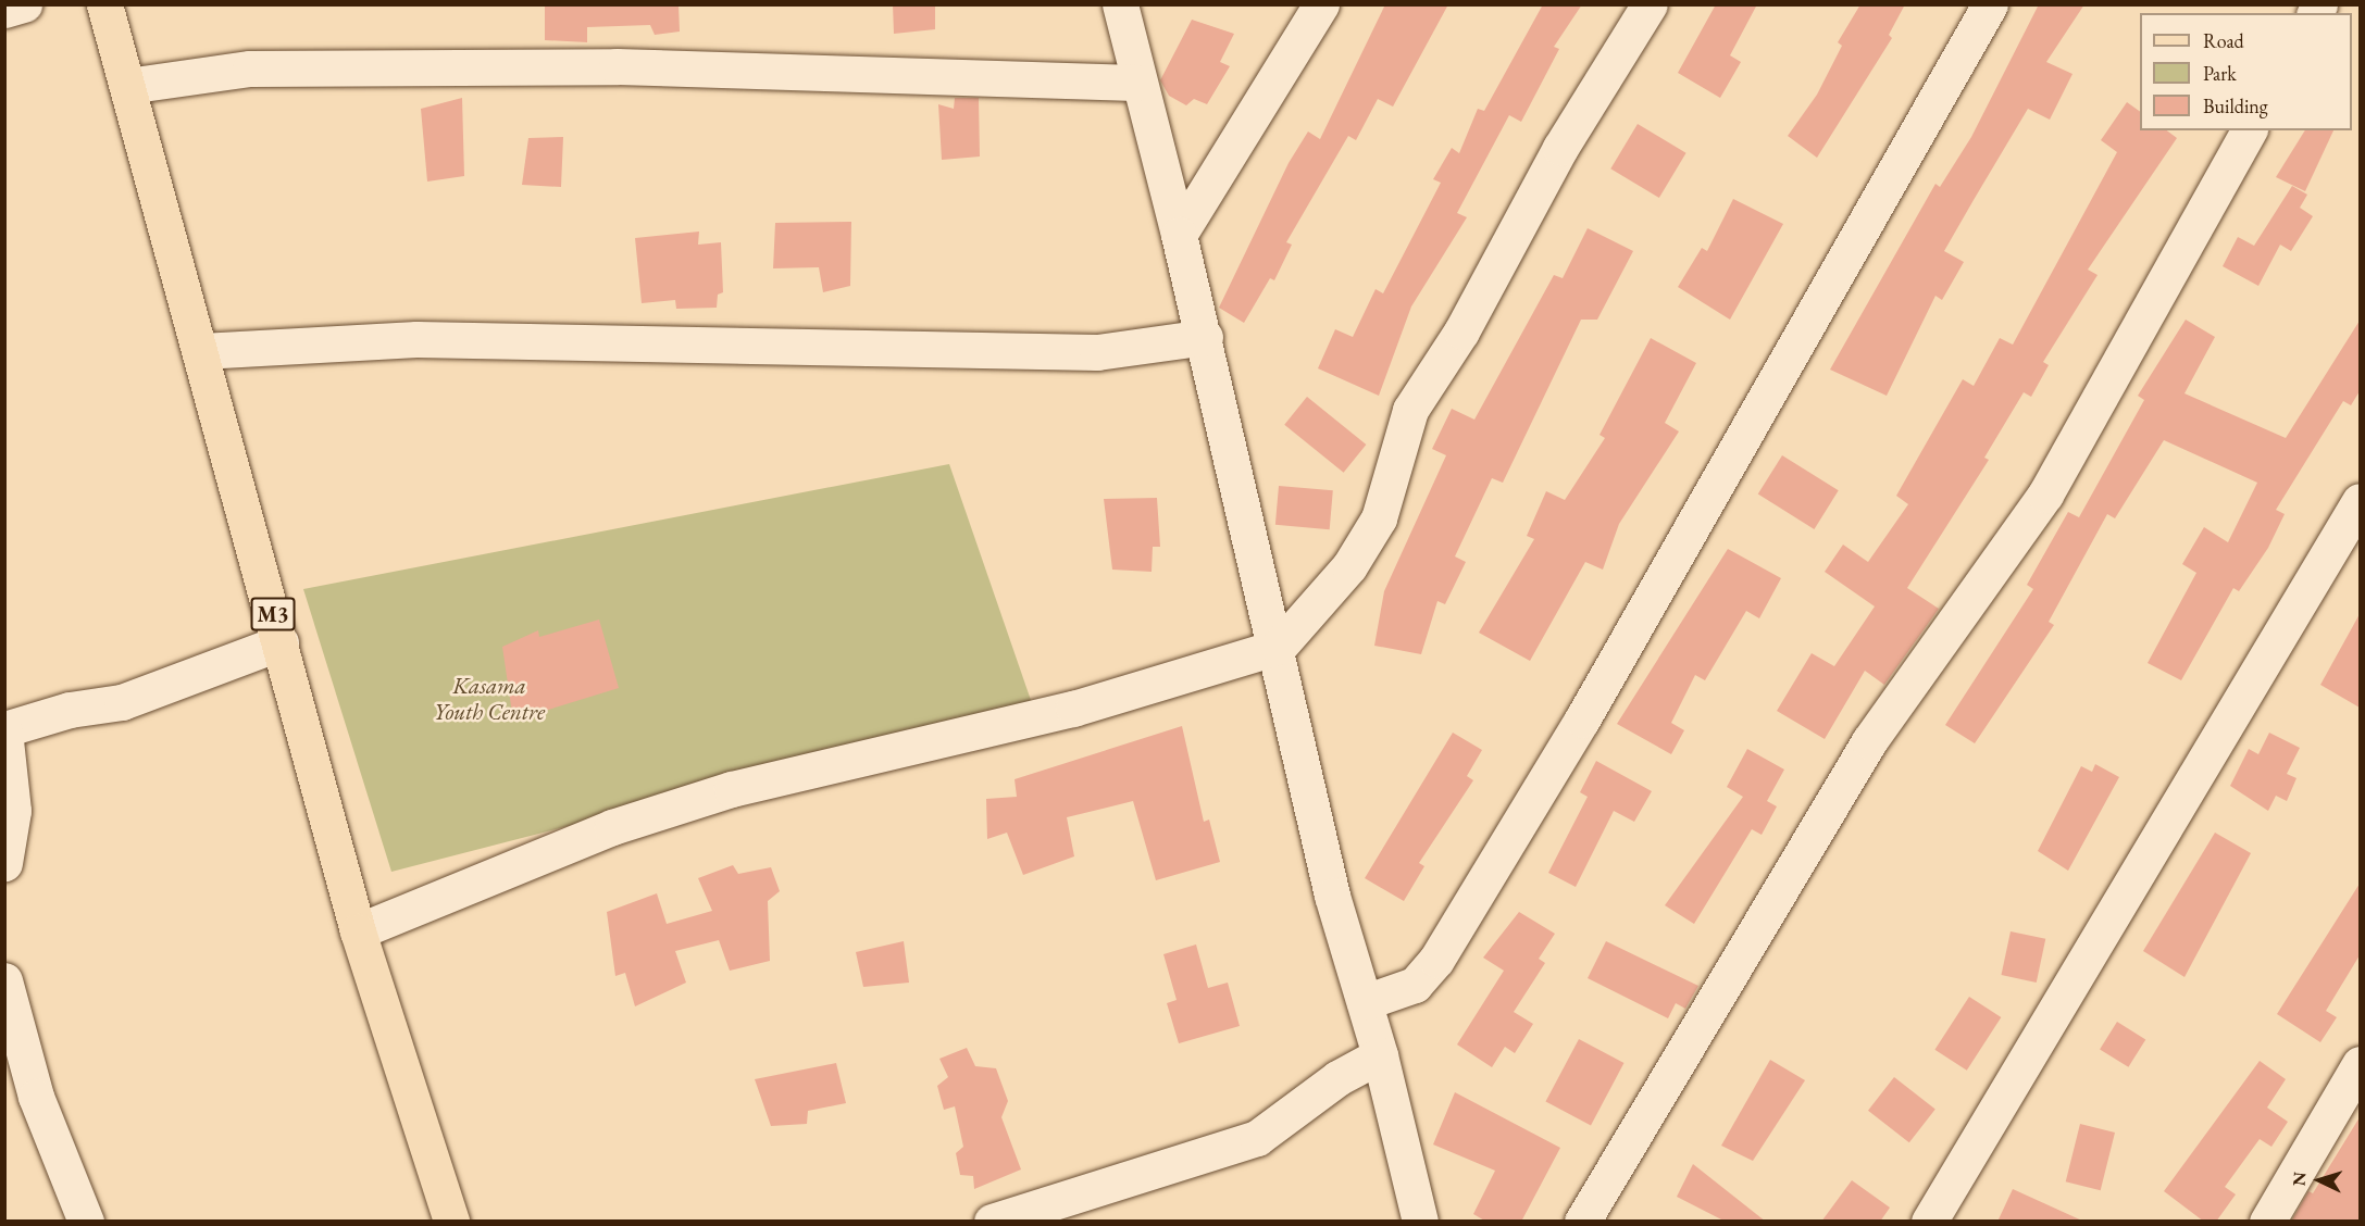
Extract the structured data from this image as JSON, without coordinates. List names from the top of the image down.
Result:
{
  "streets": {
    "main road": ["M3"]
  },
  "parks": ["Kasama Youth Centre"],
  "legend": ["Road", "Park", "Building"],
  "north": "left"
}
